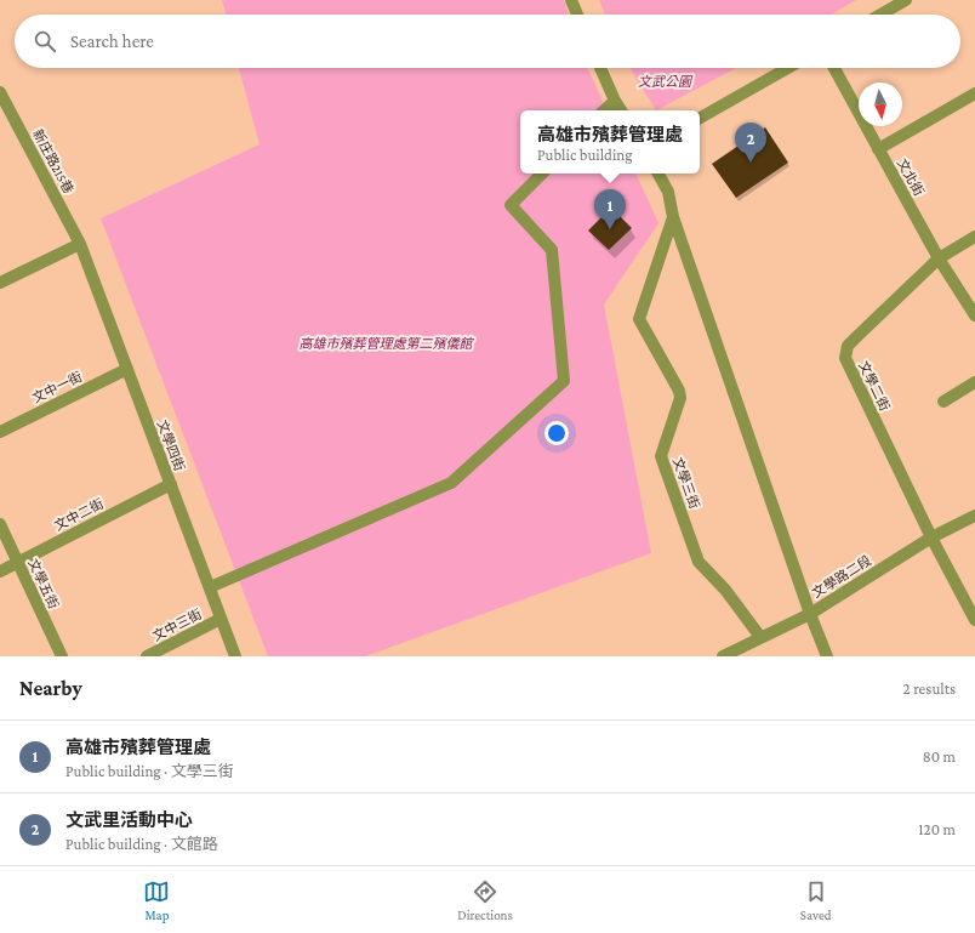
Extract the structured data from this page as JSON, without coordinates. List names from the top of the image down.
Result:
{
  "streets": {
    "street": [
      "新庄路215巷",
      "文北街",
      "文學二街",
      "文中一街",
      "文學四街",
      "文學三街",
      "文中二街",
      "文學路二段",
      "文學五街",
      "文中三街"
    ]
  },
  "crossings": [
    ["新庄路215巷", "文學四街"],
    ["文北街", "文學二街"],
    ["文學二街", "文學路二段"],
    ["文中一街", "文學四街"],
    ["文學四街", "文中二街"],
    ["文學四街", "文中三街"],
    ["文學三街", "文學路二段"],
    ["文中二街", "文學五街"]
  ],
  "parks": ["文武公園", "高雄市殯葬管理處第二殯儀館"],
  "north": "bottom",
  "page": {
    "search": "Search here",
    "popup": ["高雄市殯葬管理處", "Public building"],
    "pins": ["2", "1"],
    "heading": ["Nearby", "2 results"],
    "list": [
      {
        "mark": "1",
        "name": "高雄市殯葬管理處",
        "note": "Public building · 文學三街",
        "value": "80 m"
      },
      {
        "mark": "2",
        "name": "文武里活動中心",
        "note": "Public building · 文館路",
        "value": "120 m"
      }
    ],
    "nav": ["Map", "Directions", "Saved"]
  }
}
